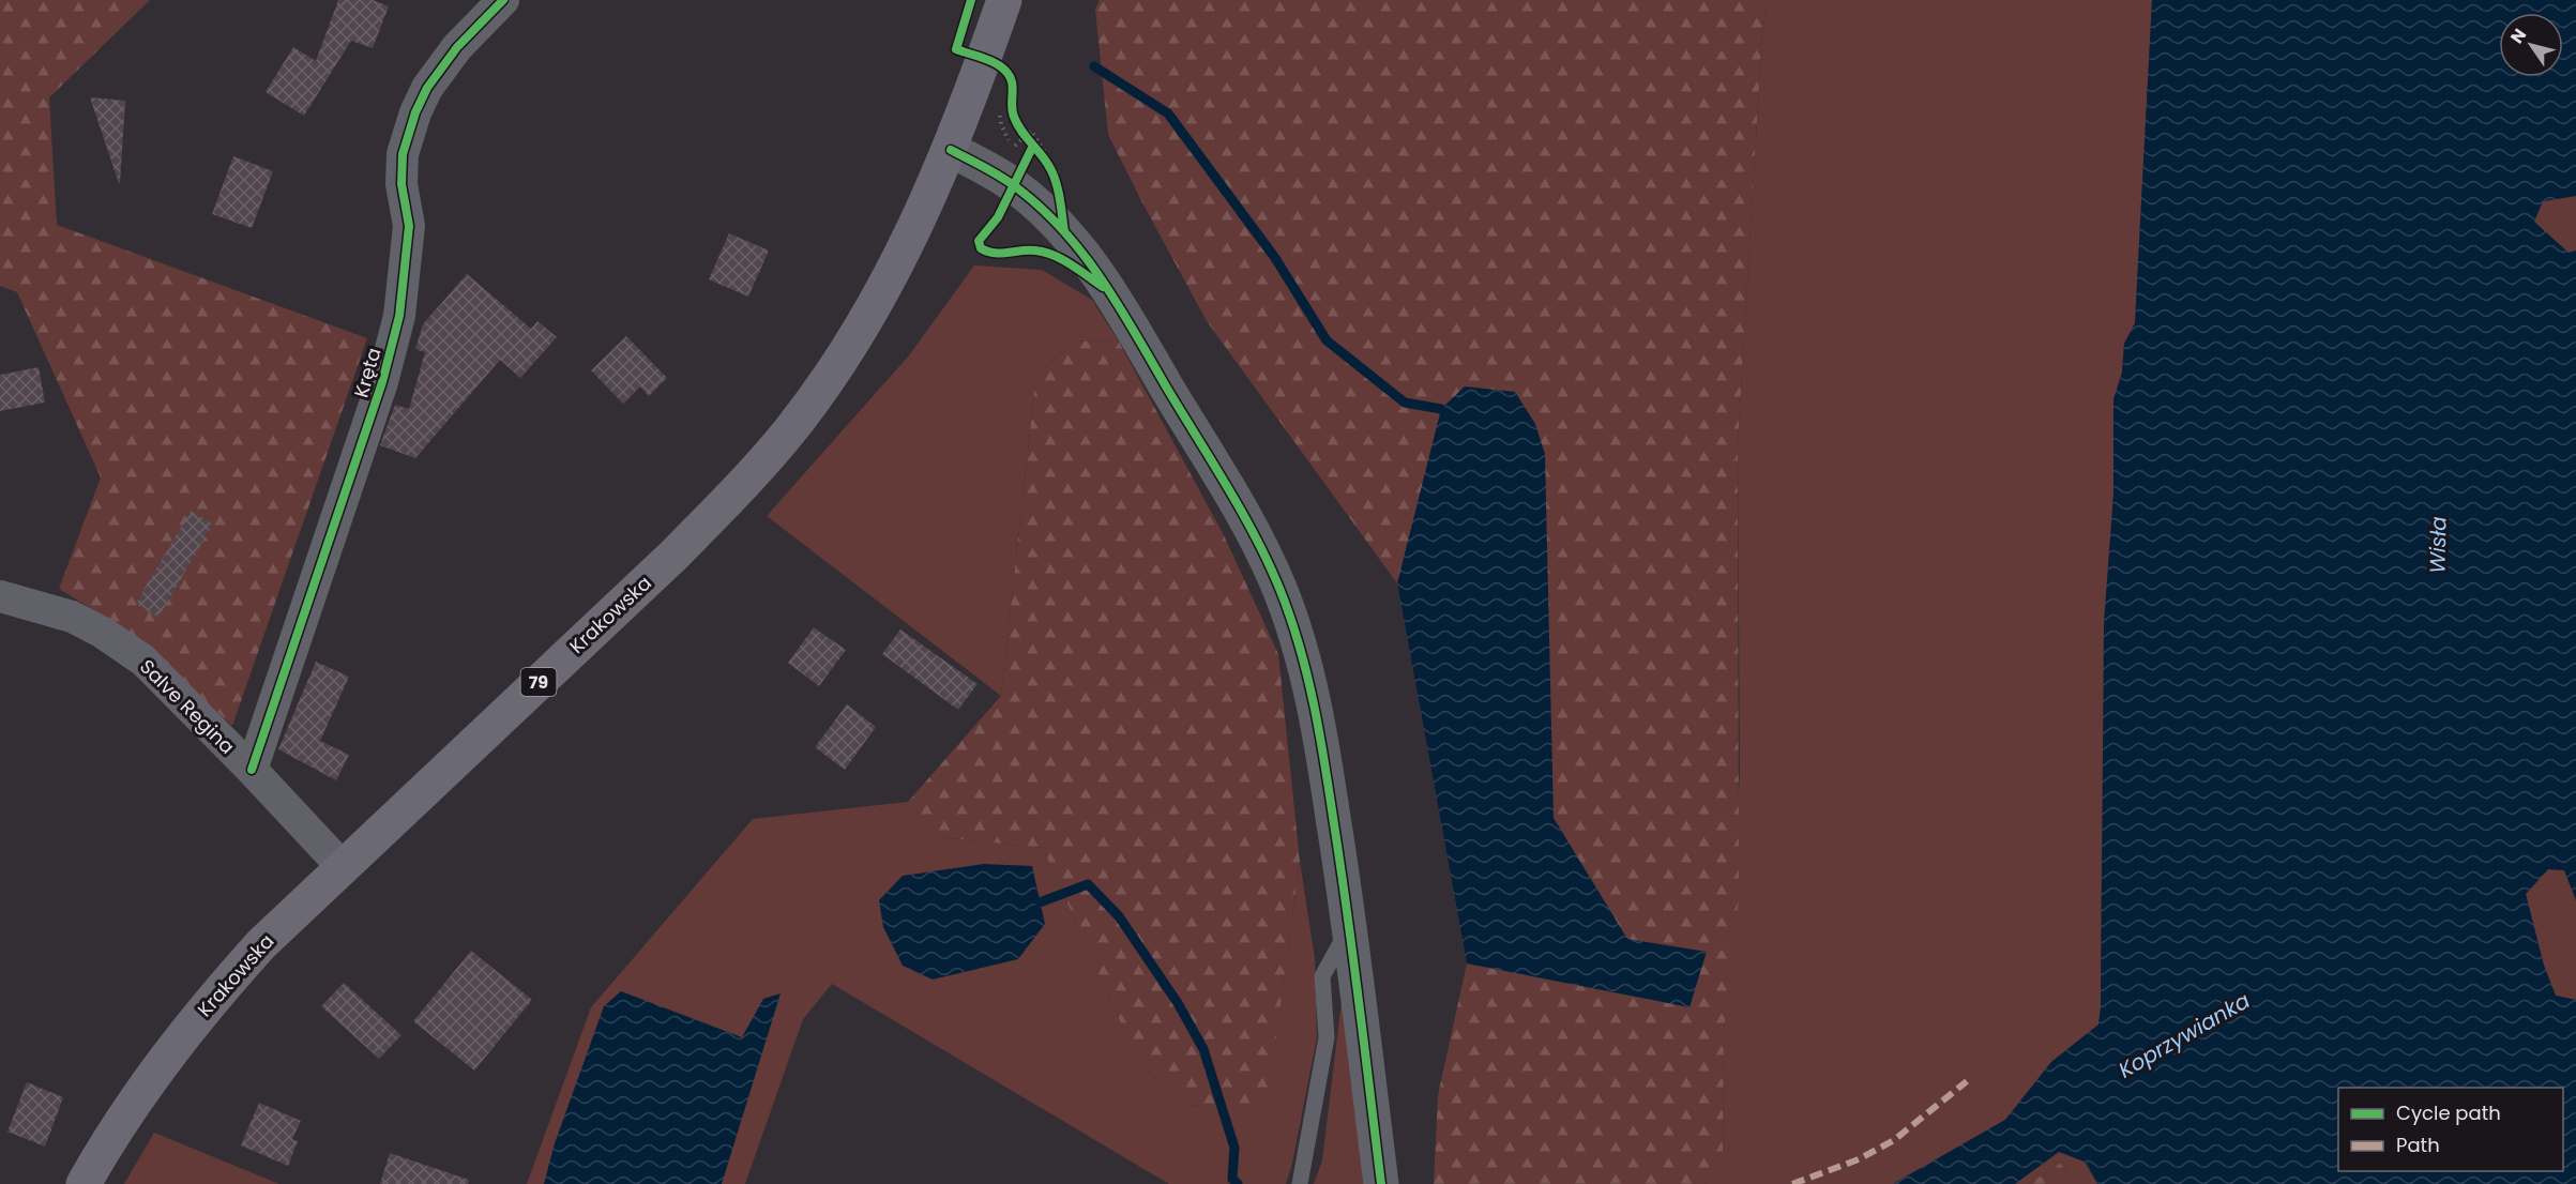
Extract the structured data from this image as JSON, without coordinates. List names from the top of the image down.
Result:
{
  "streets": {
    "main road": ["Krakowska", "79"],
    "street": ["Kręta", "Salve Regina"]
  },
  "crossings": [
    ["Kręta", "Salve Regina"],
    ["Krakowska", "Salve Regina"]
  ],
  "water": ["Wisła", "Koprzywianka"],
  "legend": ["Cycle path", "Path"],
  "north": "top left"
}
